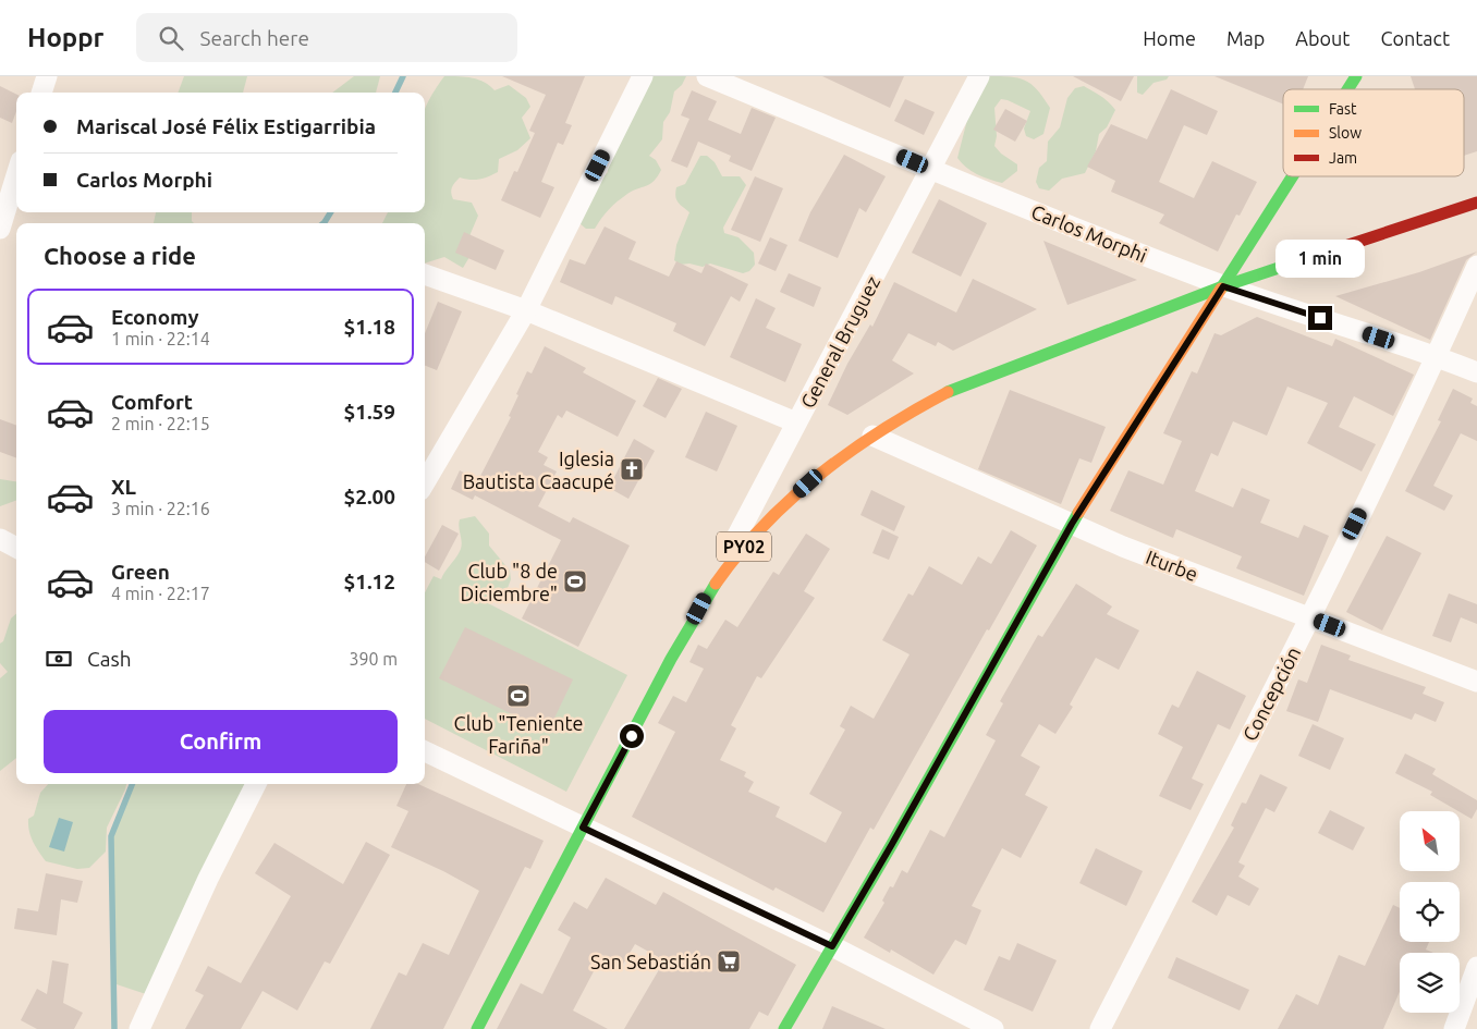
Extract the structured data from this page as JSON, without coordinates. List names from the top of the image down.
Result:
{
  "streets": {
    "main road": ["PY02"],
    "street": [
      "Carlos Morphi",
      "General Bruguez",
      "Iturbe",
      "Concepción"
    ]
  },
  "crossings": [
    ["Carlos Morphi", "General Bruguez"],
    ["Carlos Morphi", "PY02"],
    ["Carlos Morphi", "Concepción"],
    ["General Bruguez", "PY02"],
    ["PY02", "Iturbe"],
    ["Iturbe", "Concepción"]
  ],
  "places": {
    "church": ["Iglesia Bautista Caacupé"],
    "sports": ["Club \"8 de Diciembre\"", "Club \"Teniente Fariña\""],
    "supermarket": ["San Sebastián"]
  },
  "legend": ["Fast", "Slow", "Jam"],
  "north": "top left",
  "page": {
    "header": "Hoppr",
    "search": "Search here",
    "nav": [
      "Home",
      "Map",
      "About",
      "Contact"
    ],
    "banner": ["Mariscal José Félix Estigarribia", "Carlos Morphi"],
    "heading": "Choose a ride",
    "bubble": "1 min",
    "list": [
      {
        "name": "Economy",
        "note": "1 min · 22:14",
        "value": "$1.18"
      },
      {
        "name": "Comfort",
        "note": "2 min · 22:15",
        "value": "$1.59"
      },
      {
        "name": "XL",
        "note": "3 min · 22:16",
        "value": "$2.00"
      },
      {
        "name": "Green",
        "note": "4 min · 22:17",
        "value": "$1.12"
      }
    ],
    "pay": ["Cash", "390 m"],
    "buttons": "Confirm"
  }
}
